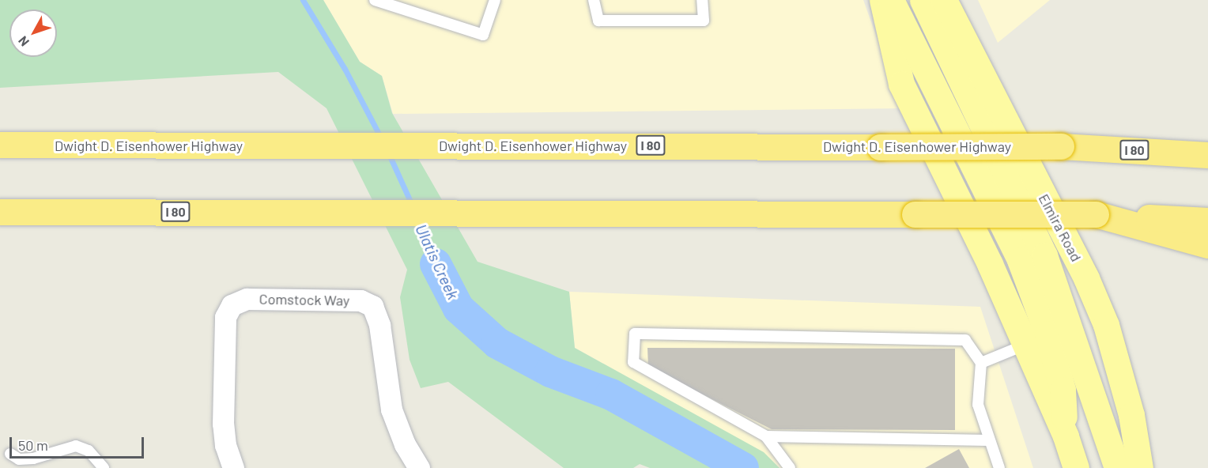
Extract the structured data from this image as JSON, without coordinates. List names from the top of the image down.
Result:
{
  "streets": {
    "highway": ["Dwight D. Eisenhower Highway", "I 80"],
    "main road": ["Elmira Road"],
    "street": ["Comstock Way"]
  },
  "water": ["Ulatis Creek"],
  "scale_bar": "50 m",
  "north": "bottom left"
}
